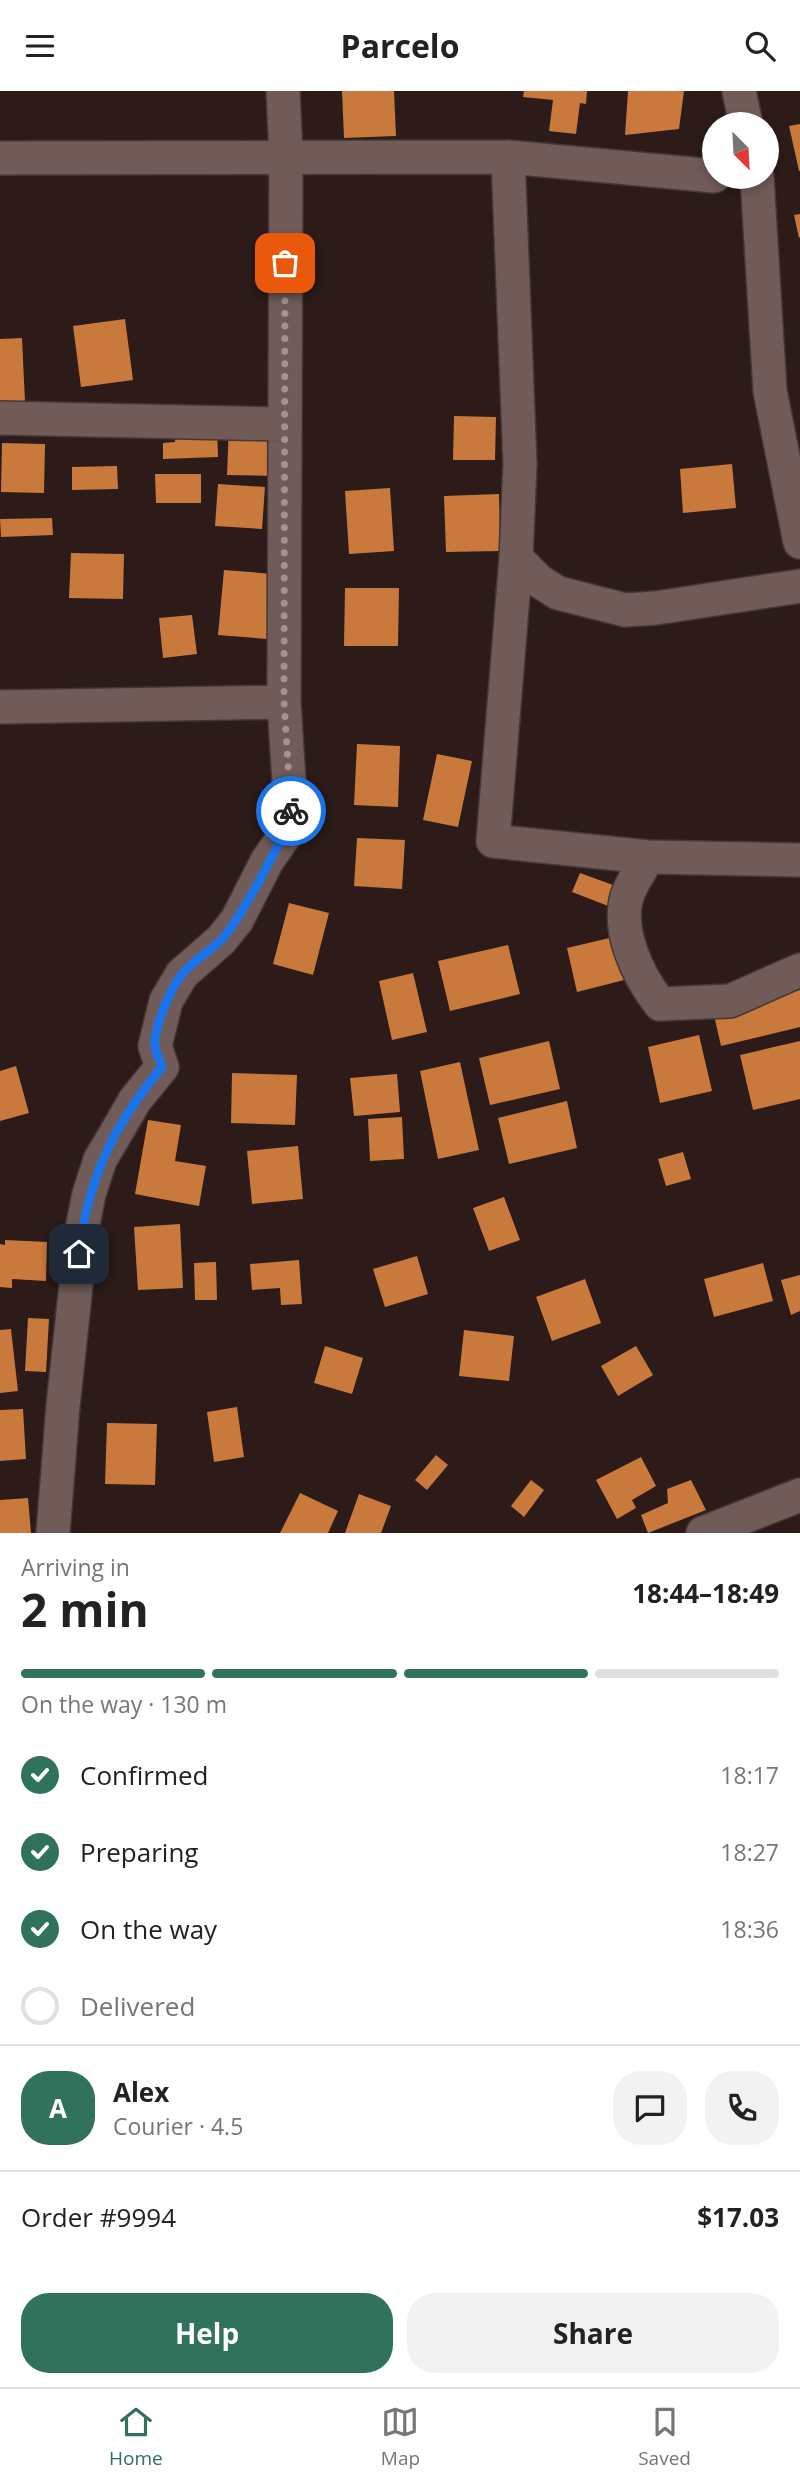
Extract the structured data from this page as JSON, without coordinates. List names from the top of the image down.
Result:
{
  "north": "bottom right",
  "page": {
    "header": "Parcelo",
    "heading": ["2 min", "Arriving in", "18:44–18:49"],
    "panel": [
      "Alex",
      "Courier · 4.5",
      "Order #9994",
      "$17.03"
    ],
    "bar": "On the way · 130 m",
    "list": [
      ["Confirmed", "18:17"],
      ["Preparing", "18:27"],
      ["On the way", "18:36"],
      "Delivered"
    ],
    "round": "A",
    "buttons": ["Help", "Share"],
    "tabs": ["Home", "Map", "Saved"]
  }
}
